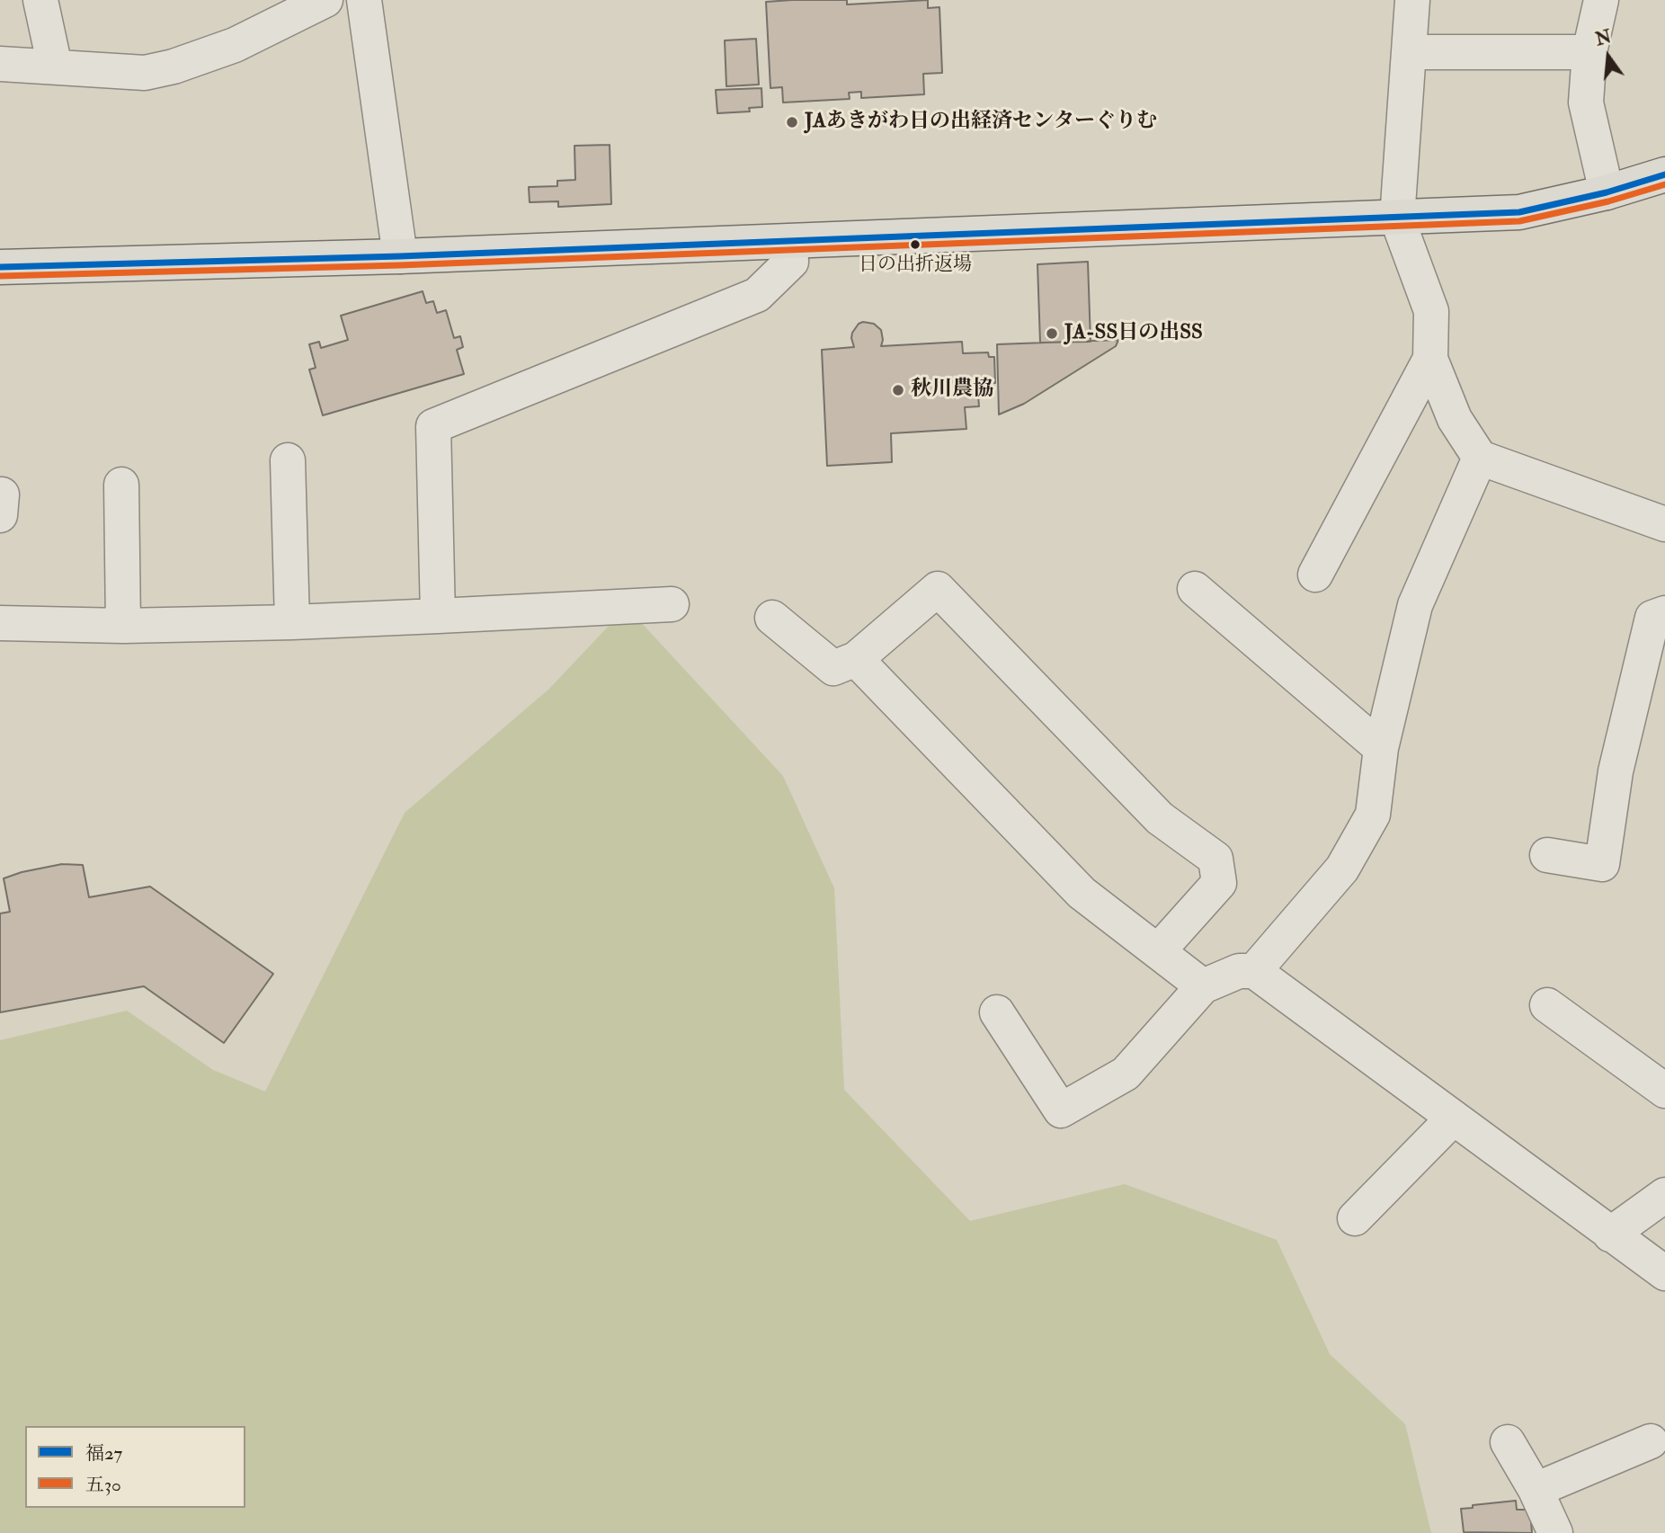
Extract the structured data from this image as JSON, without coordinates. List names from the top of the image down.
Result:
{
  "places": [
    "JAあきがわ日の出経済センターぐりむ",
    "日の出折返場",
    "JA-SS日の出SS",
    "秋川農協"
  ],
  "lines": ["transit line 福27", "transit line 五30"],
  "legend": ["福27", "五30"],
  "north": "top"
}
